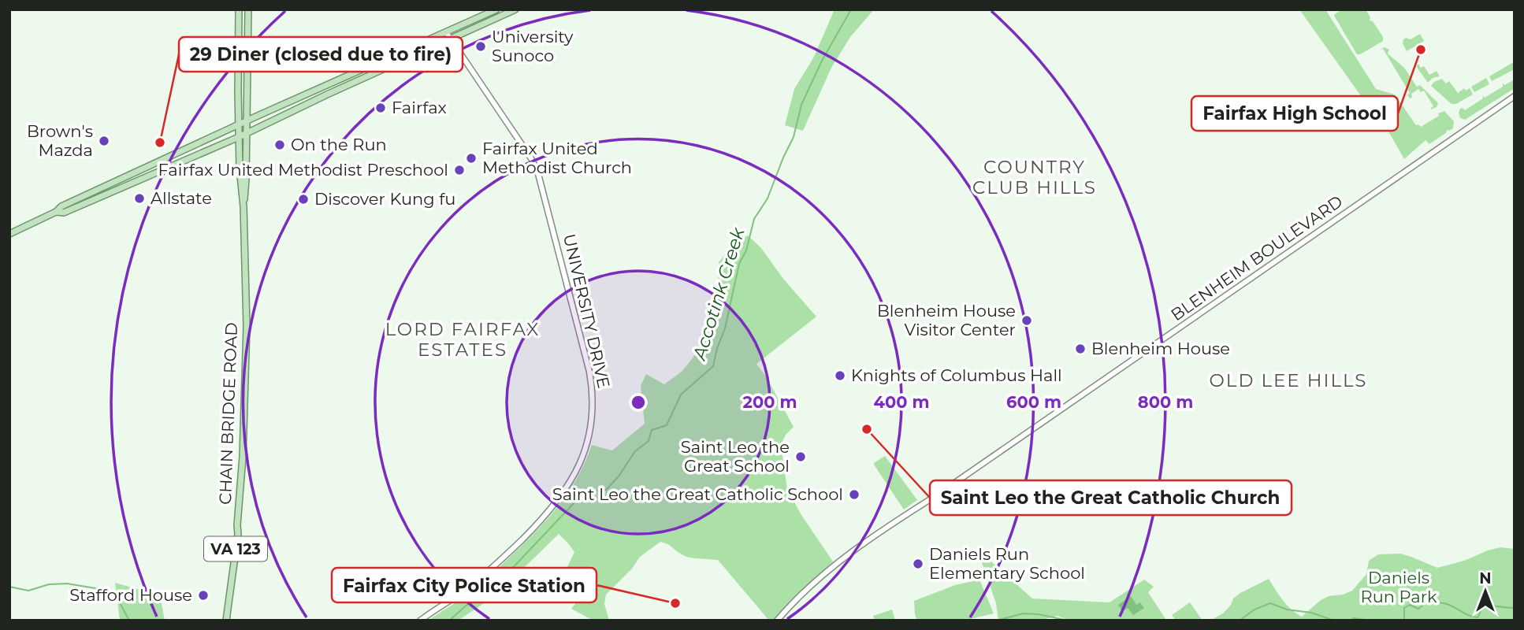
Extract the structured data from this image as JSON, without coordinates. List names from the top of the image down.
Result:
{
  "streets": {
    "main road": [
      "BLENHEIM BOULEVARD",
      "UNIVERSITY DRIVE",
      "CHAIN BRIDGE ROAD",
      "VA 123"
    ]
  },
  "districts": ["COUNTRY CLUB HILLS", "LORD FAIRFAX ESTATES", "OLD LEE HILLS"],
  "water": ["Accotink Creek"],
  "parks": ["Daniels Run Park"],
  "places": [
    "University Sunoco",
    "Fairfax High School",
    "Fairfax",
    "Brown's Mazda",
    "29 Diner (closed due to fire)",
    "On the Run",
    "Fairfax United Methodist Church",
    "Fairfax United Methodist Preschool",
    "Allstate",
    "Discover Kung fu",
    "Blenheim House Visitor Center",
    "Blenheim House",
    "Knights of Columbus Hall",
    "Saint Leo the Great Catholic Church",
    "Saint Leo the Great School",
    "Saint Leo the Great Catholic School",
    "Daniels Run Elementary School",
    "Stafford House",
    "Fairfax City Police Station"
  ],
  "north": "top",
  "rings": [
    "200 m",
    "400 m",
    "600 m",
    "800 m"
  ]
}
